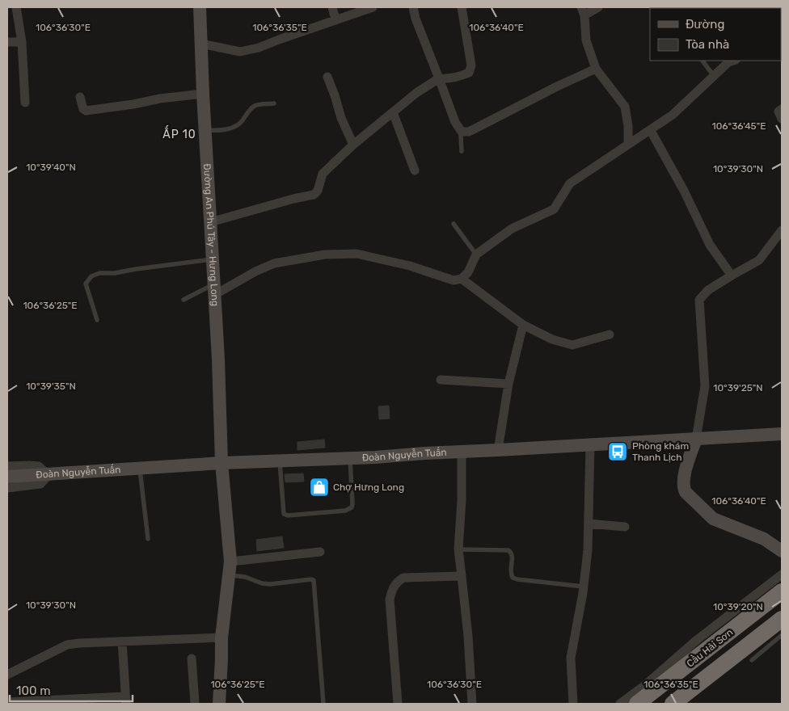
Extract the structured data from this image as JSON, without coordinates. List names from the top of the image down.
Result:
{
  "streets": {
    "highway": ["Cầu Hải Sơn"],
    "street": ["Đường An Phú Tây - Hưng Long", "Đoàn Nguyễn Tuấn"]
  },
  "crossings": [
    ["Đường An Phú Tây - Hưng Long", "Đoàn Nguyễn Tuấn"]
  ],
  "districts": ["ẤP 10"],
  "places": {
    "bus stop": ["Phòng khám Thanh Lịch"],
    "shop": ["Chợ Hưng Long"]
  },
  "legend": ["Đường", "Tòa nhà"],
  "scale_bar": "100 m",
  "coordinates": [
    "106°36'30\"E",
    "106°36'35\"E",
    "106°36'40\"E",
    "106°36'45\"E",
    "10°39'40\"N",
    "10°39'30\"N",
    "106°36'25\"E",
    "10°39'35\"N",
    "10°39'25\"N",
    "10°39'20\"N"
  ]
}
